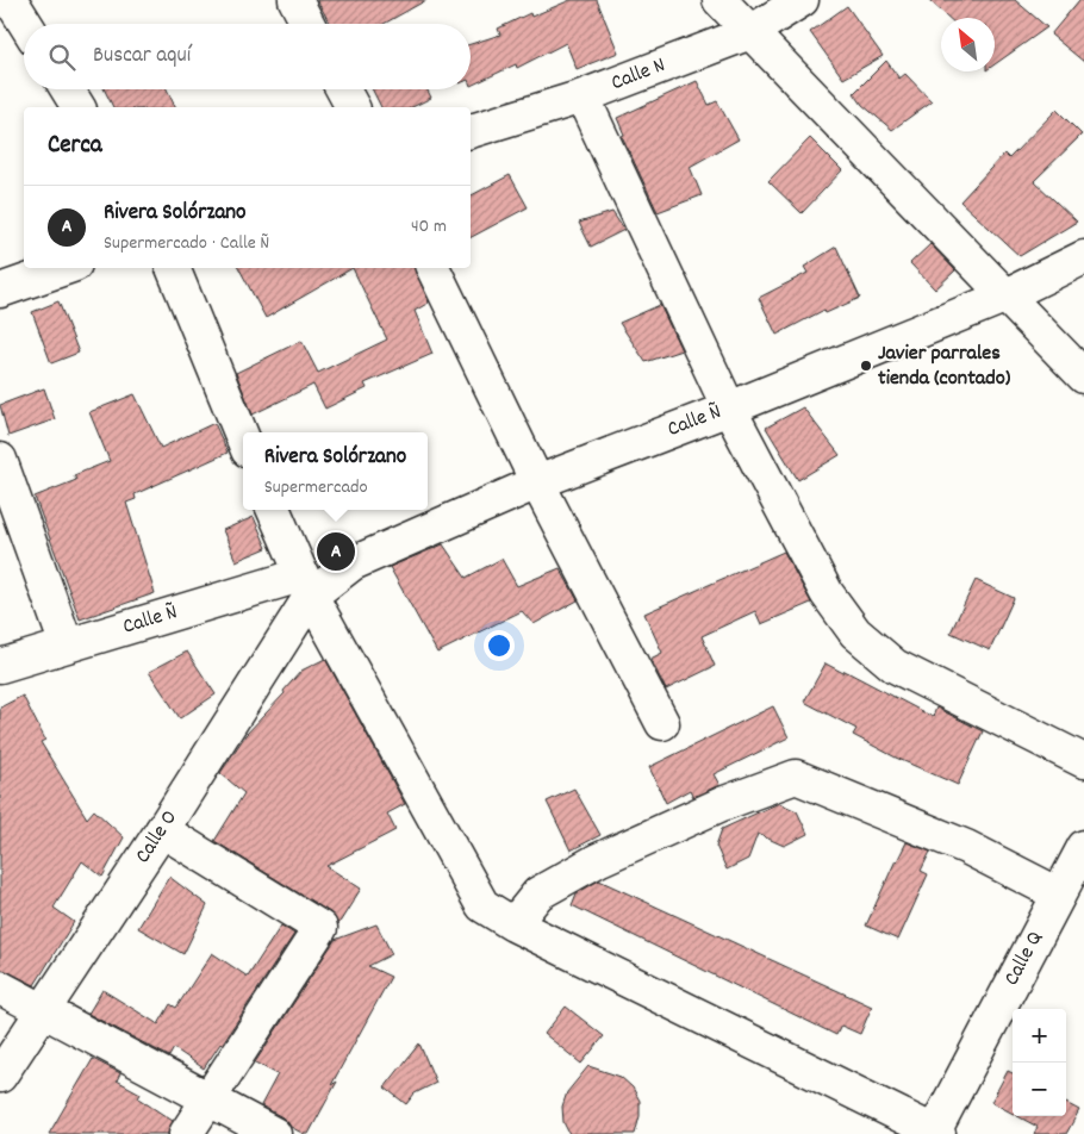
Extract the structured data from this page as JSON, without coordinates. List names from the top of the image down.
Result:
{
  "streets": {
    "street": [
      "Calle N",
      "Calle Ñ",
      "Calle O",
      "Calle Q"
    ]
  },
  "crossings": [
    ["Calle Ñ", "Calle O"]
  ],
  "places": ["Javier parrales tienda (contado)"],
  "north": "top left",
  "page": {
    "search": "Buscar aquí",
    "heading": "Cerca",
    "list": [
      {
        "mark": "A",
        "name": "Rivera Solórzano",
        "note": "Supermercado · Calle Ñ",
        "value": "40 m"
      }
    ],
    "popup": ["Rivera Solórzano", "Supermercado"],
    "pins": "A",
    "map_buttons": ["+", "−"]
  }
}
